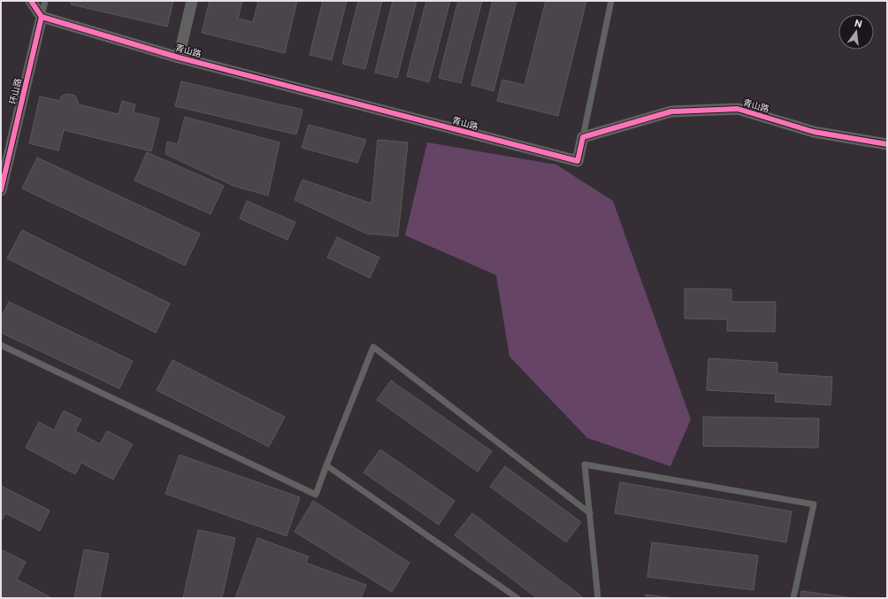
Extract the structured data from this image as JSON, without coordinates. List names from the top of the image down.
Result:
{
  "streets": {
    "street": ["青山路", "环山路"]
  },
  "crossings": [
    ["青山路", "环山路"]
  ],
  "north": "top"
}
